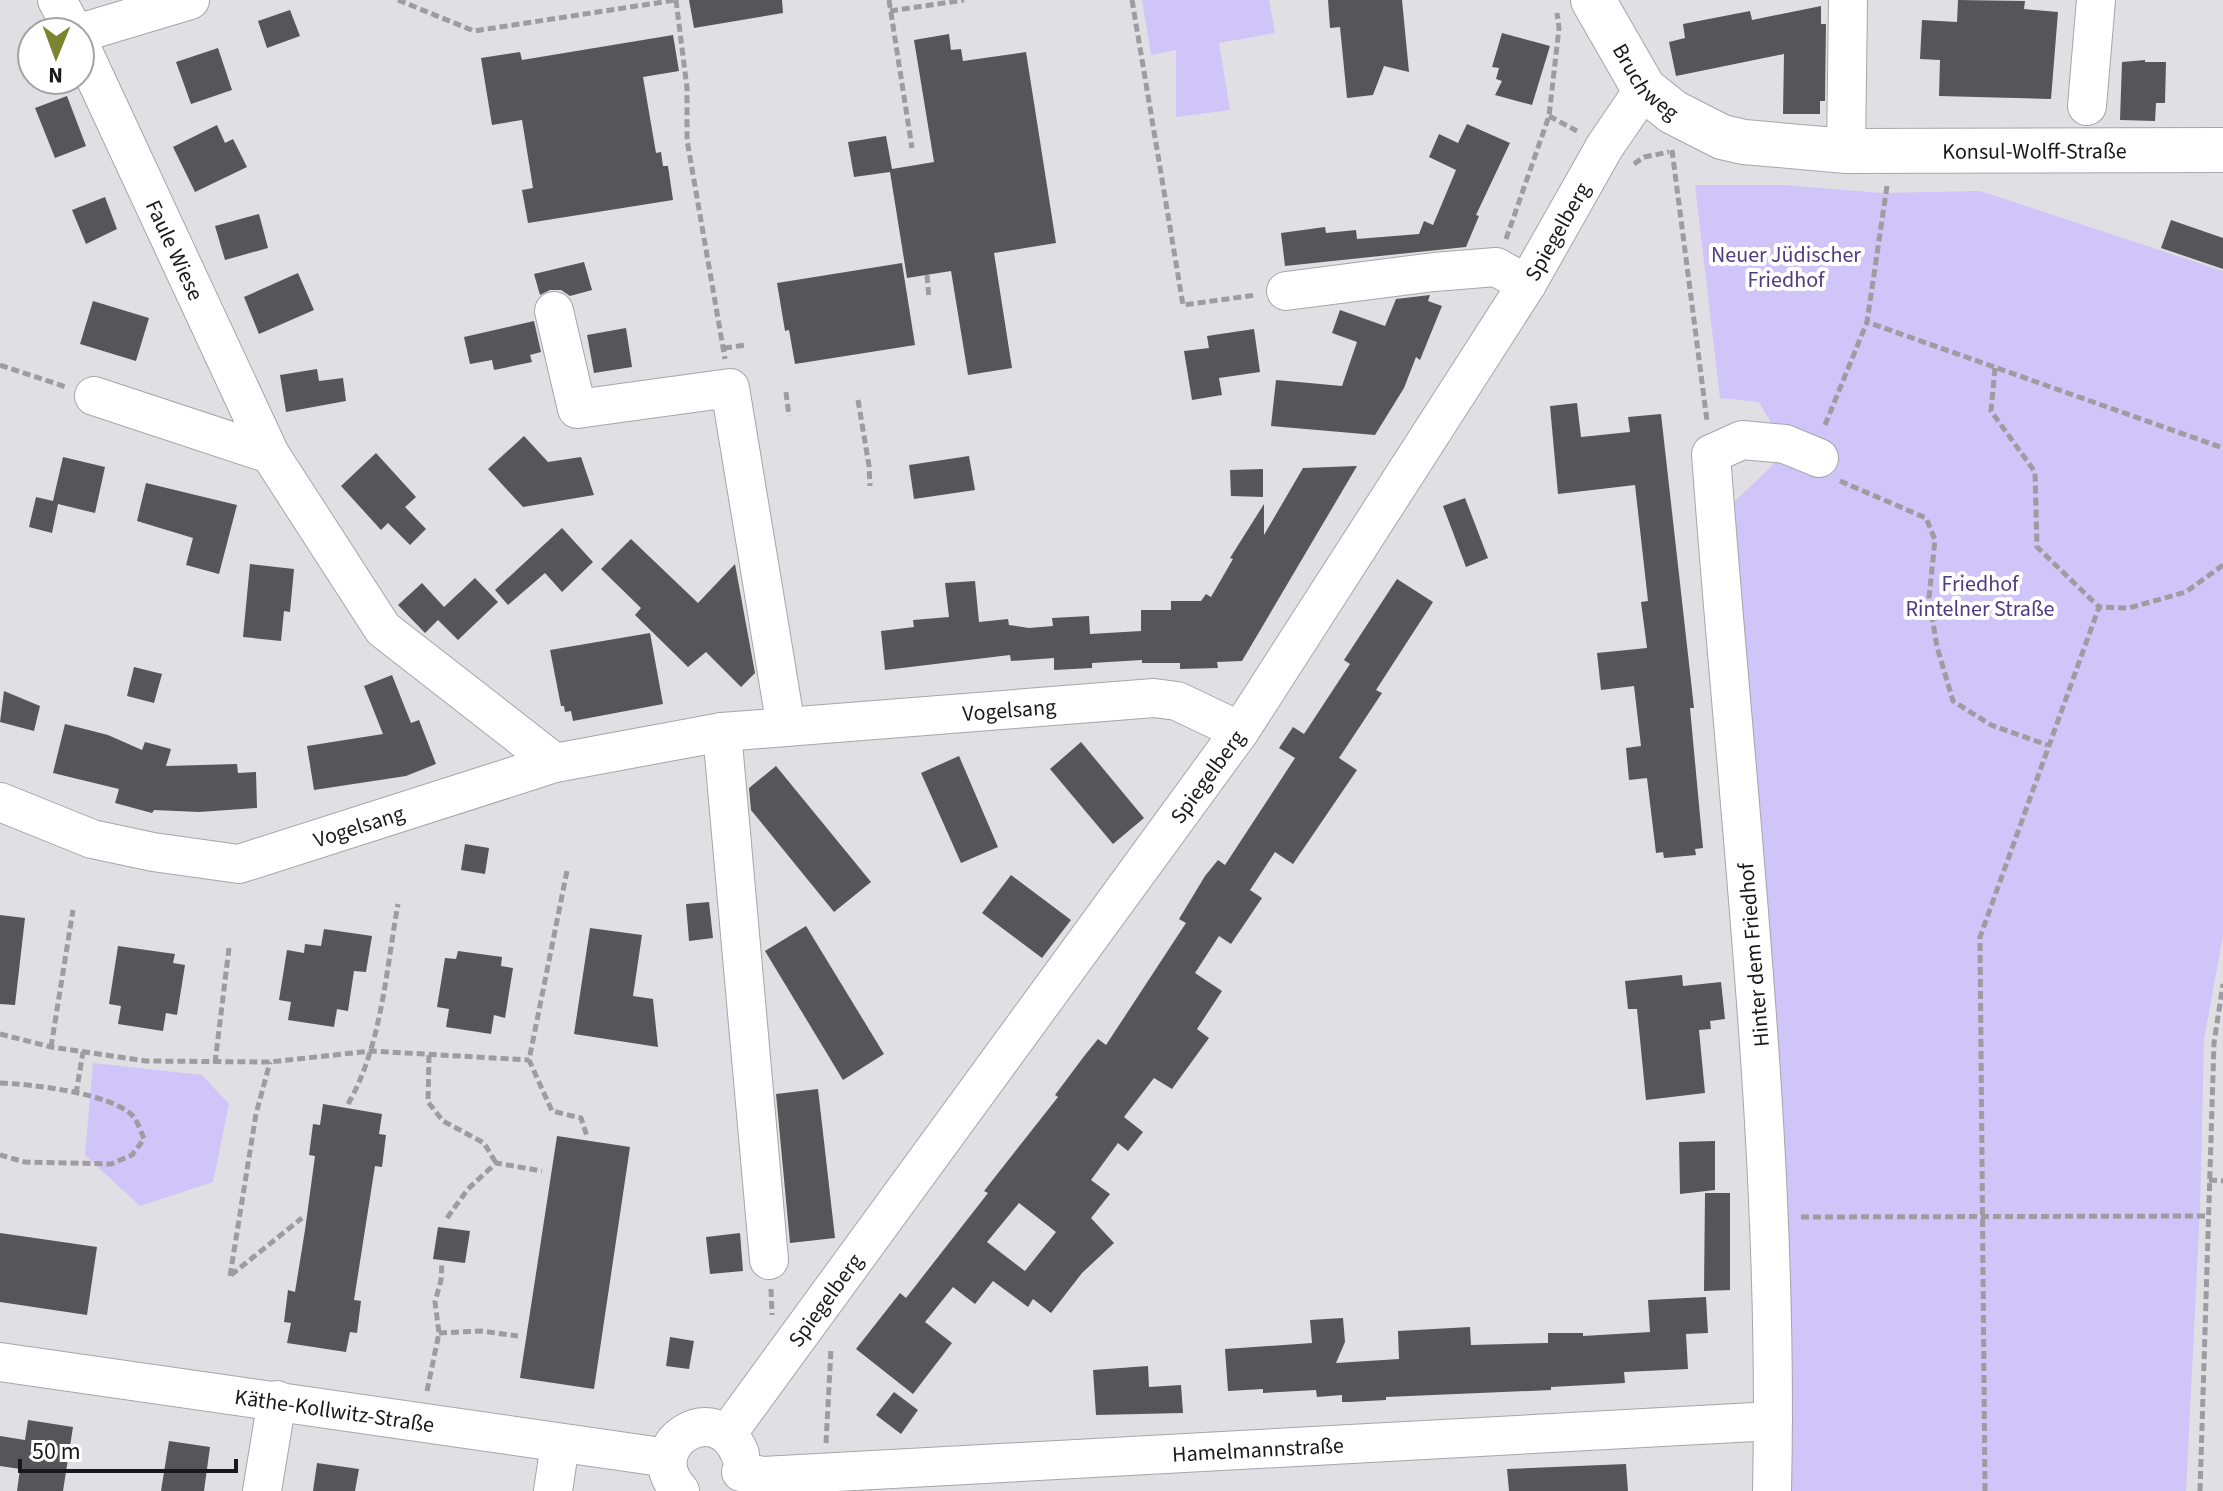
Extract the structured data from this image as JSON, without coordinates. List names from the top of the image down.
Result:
{
  "streets": {
    "main road": ["Bruchweg", "Konsul-Wolff-Straße"],
    "street": [
      "Spiegelberg",
      "Faule Wiese",
      "Vogelsang",
      "Hinter dem Friedhof",
      "Käthe-Kollwitz-Straße",
      "Hamelmannstraße"
    ]
  },
  "crossings": [
    ["Bruchweg", "Konsul-Wolff-Straße"],
    ["Bruchweg", "Spiegelberg"],
    ["Spiegelberg", "Vogelsang"],
    ["Faule Wiese", "Vogelsang"],
    ["Hinter dem Friedhof", "Hamelmannstraße"]
  ],
  "parks": ["Neuer Jüdischer Friedhof", "Friedhof Rintelner Straße"],
  "scale_bar": "50 m",
  "north": "bottom"
}
